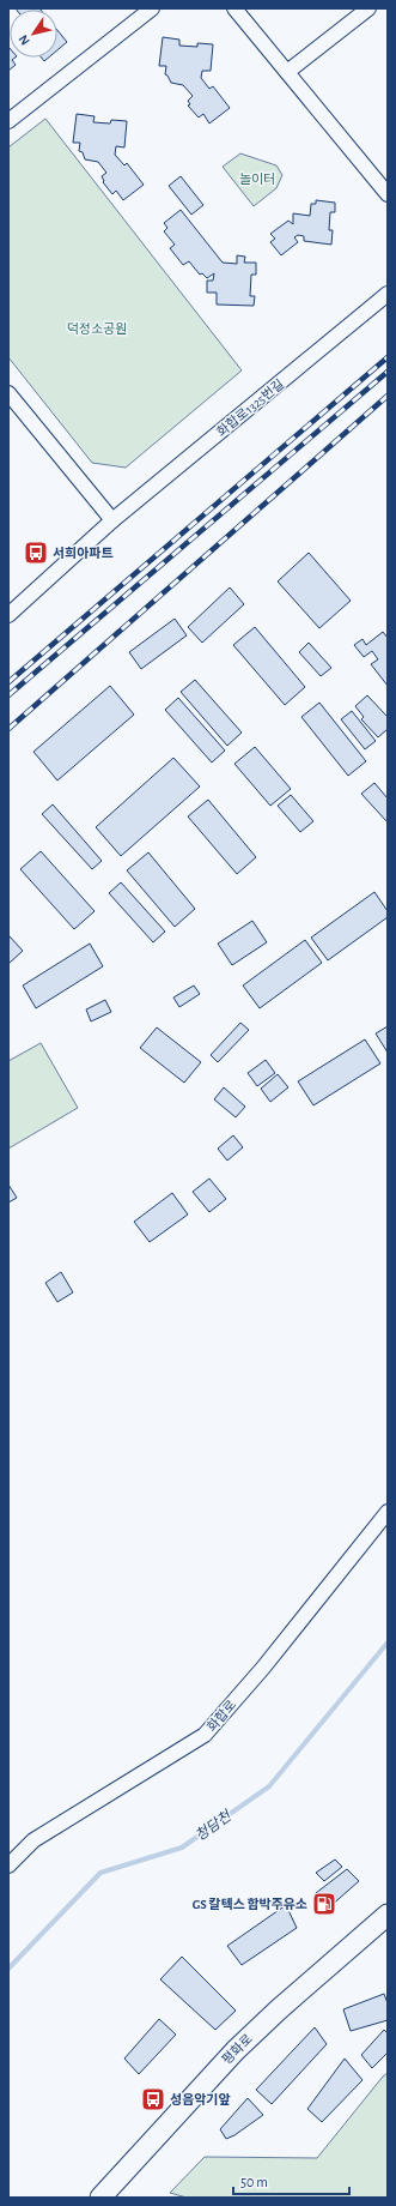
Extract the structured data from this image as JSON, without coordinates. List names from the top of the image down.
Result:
{
  "streets": {
    "main road": ["평화로"],
    "street": ["화합로1325번길", "화합로"]
  },
  "water": ["청담천"],
  "parks": ["놀이터", "덕정소공원"],
  "places": {
    "bus stop": ["서희아파트", "성음악기앞"],
    "fuel station": ["GS 칼텍스 함박주유소"]
  },
  "scale_bar": "50 m",
  "north": "bottom left"
}
